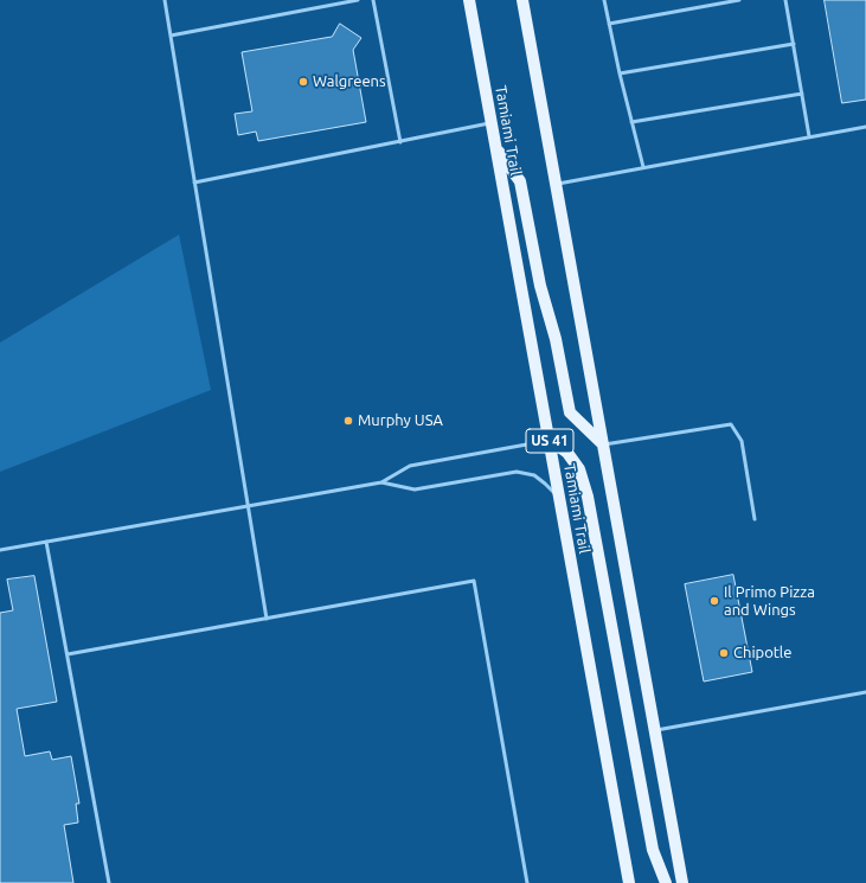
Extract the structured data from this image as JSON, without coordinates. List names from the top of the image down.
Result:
{
  "streets": {
    "main road": ["Tamiami Trail", "US 41"]
  },
  "places": [
    "Walgreens",
    "Murphy USA",
    "Il Primo Pizza and Wings",
    "Chipotle"
  ]
}
